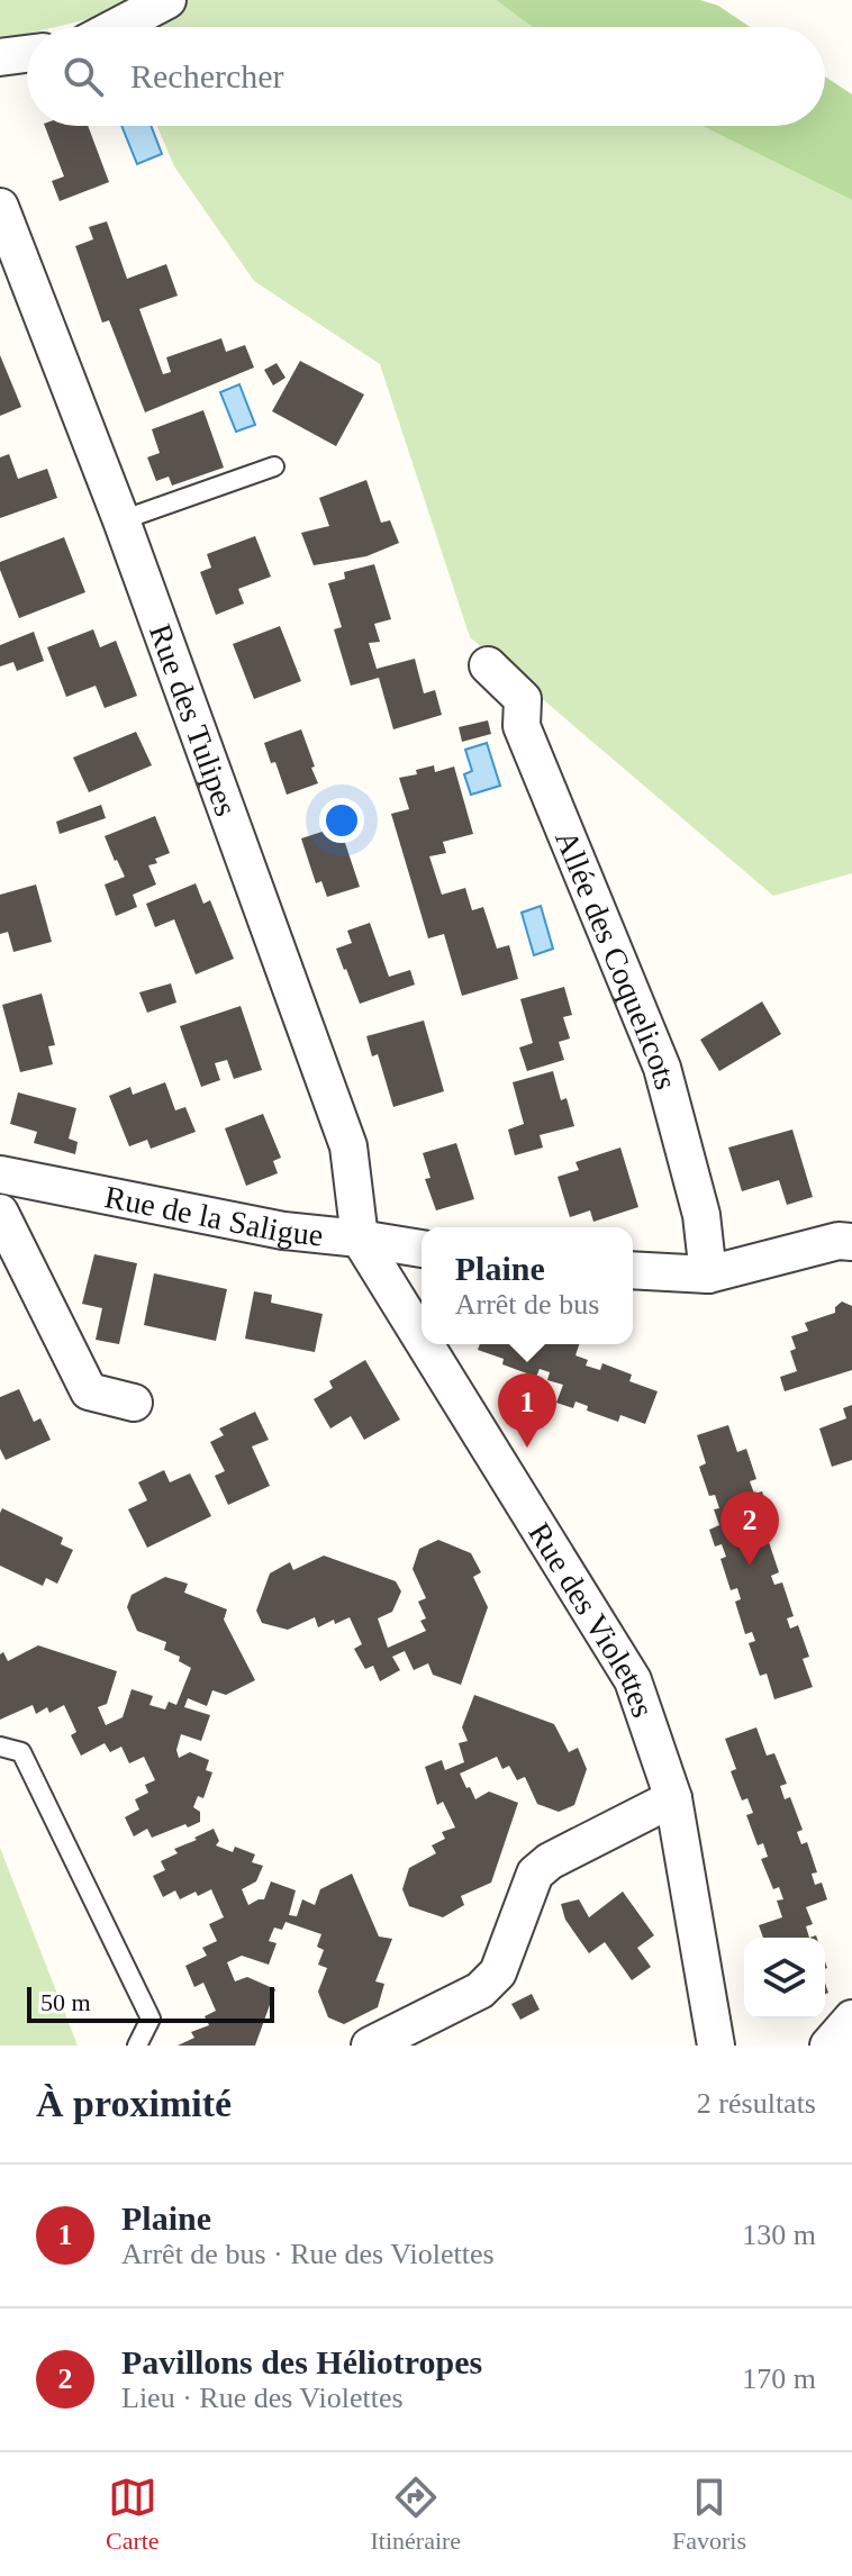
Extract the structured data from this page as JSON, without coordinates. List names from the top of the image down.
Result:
{
  "streets": {
    "street": [
      "Rue des Tulipes",
      "Allée des Coquelicots",
      "Rue de la Saligue",
      "Rue des Violettes"
    ]
  },
  "crossings": [
    ["Rue des Tulipes", "Rue de la Saligue"],
    ["Rue des Tulipes", "Rue des Violettes"],
    ["Rue de la Saligue", "Rue des Violettes"]
  ],
  "scale_bar": "50 m",
  "page": {
    "search": "Rechercher",
    "popup": ["Plaine", "Arrêt de bus"],
    "pins": ["1", "2"],
    "scale": "50 m",
    "heading": ["À proximité", "2 résultats"],
    "list": [
      {
        "mark": "1",
        "name": "Plaine",
        "note": "Arrêt de bus · Rue des Violettes",
        "value": "130 m"
      },
      {
        "mark": "2",
        "name": "Pavillons des Héliotropes",
        "note": "Lieu · Rue des Violettes",
        "value": "170 m"
      }
    ],
    "nav": ["Carte", "Itinéraire", "Favoris"]
  }
}
